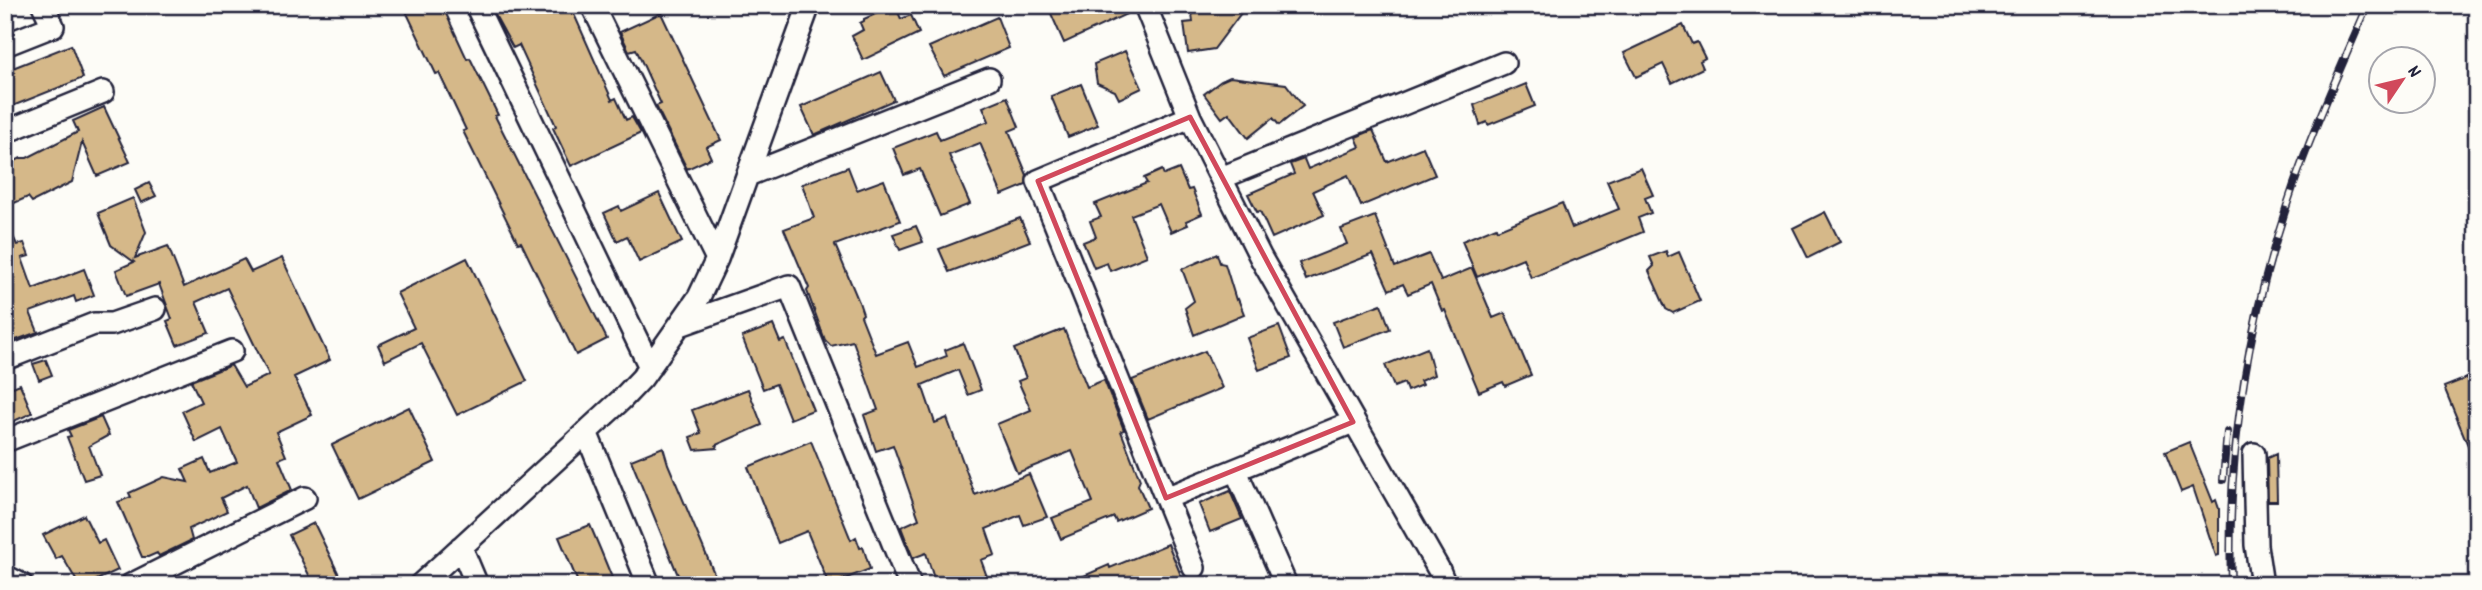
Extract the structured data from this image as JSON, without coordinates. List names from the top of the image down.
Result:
{
  "north": "top right"
}
